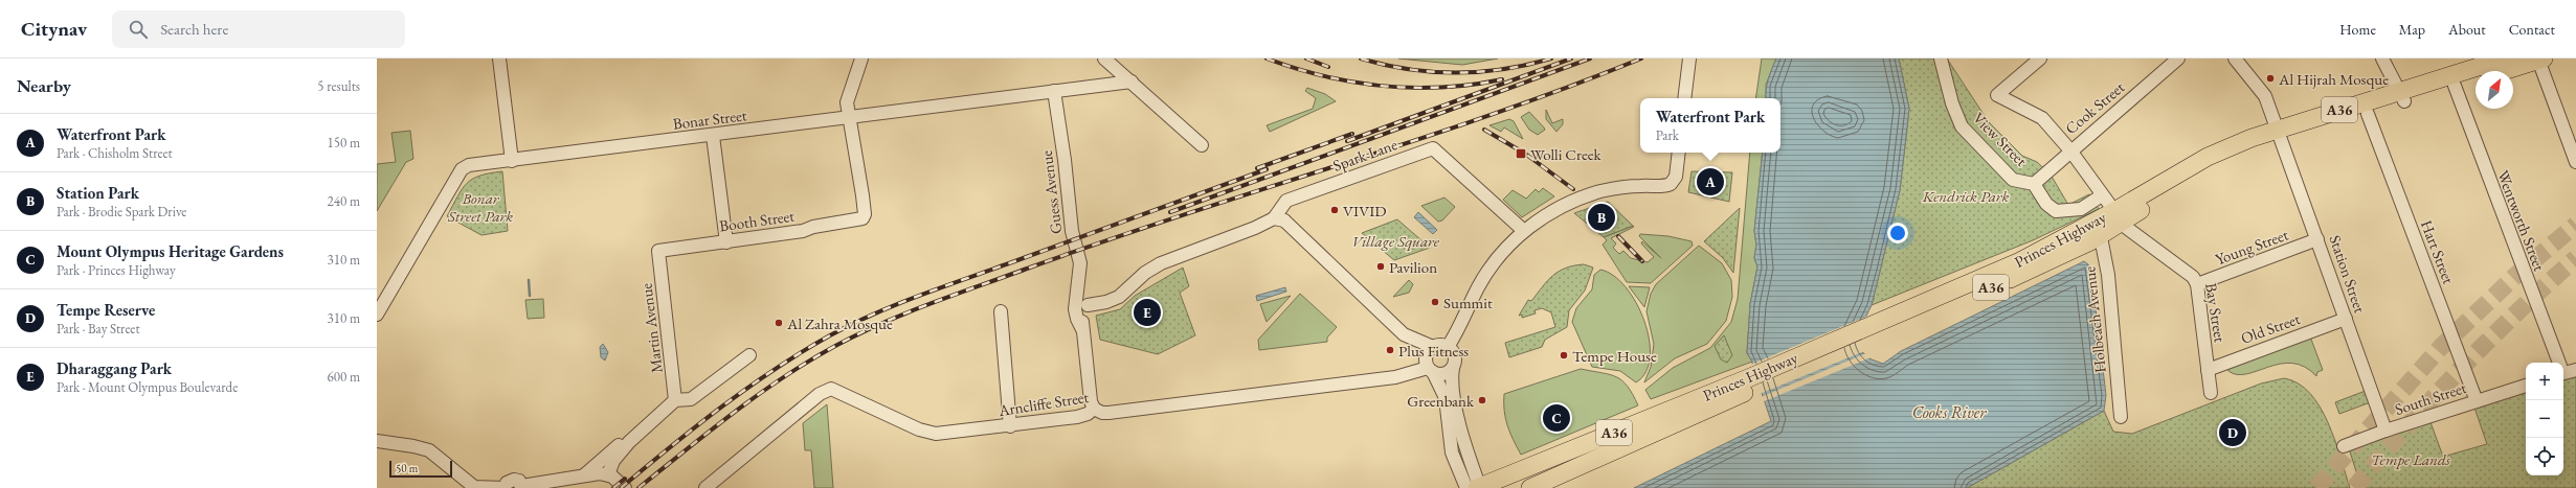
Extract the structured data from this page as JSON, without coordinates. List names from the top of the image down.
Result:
{
  "streets": {
    "highway": ["A36", "Princes Highway"],
    "street": [
      "Cook Street",
      "Bonar Street",
      "View Street",
      "Spark Lane",
      "Guess Avenue",
      "Booth Street",
      "Wentworth Street",
      "Young Street",
      "Hart Street",
      "Station Street",
      "Bay Street",
      "Holbeach Avenue",
      "Martin Avenue",
      "Old Street",
      "South Street",
      "Arncliffe Street"
    ]
  },
  "crossings": [
    ["Cook Street", "View Street"],
    ["Cook Street", "Bay Street"],
    ["Bonar Street", "Guess Avenue"],
    ["Bonar Street", "Booth Street"],
    ["View Street", "Bay Street"],
    ["Guess Avenue", "Arncliffe Street"],
    ["Booth Street", "Martin Avenue"],
    ["Wentworth Street", "Princes Highway"],
    ["Princes Highway", "Hart Street"],
    ["Princes Highway", "Station Street"],
    ["Princes Highway", "Bay Street"],
    ["Princes Highway", "Holbeach Avenue"],
    ["Young Street", "Station Street"],
    ["Young Street", "Bay Street"],
    ["Hart Street", "South Street"],
    ["Station Street", "Old Street"],
    ["Station Street", "South Street"],
    ["Bay Street", "Old Street"]
  ],
  "water": ["Cooks River"],
  "parks": [
    "Kendrick Park",
    "Bonar Street Park",
    "Village Square",
    "Tempe Lands"
  ],
  "places": {
    "other": [
      "Al Hijrah Mosque",
      "VIVID",
      "Pavilion",
      "Summit",
      "Al Zahra Mosque",
      "Plus Fitness",
      "Tempe House",
      "Greenbank"
    ],
    "transit": ["Wolli Creek"]
  },
  "scale_bar": "50 m",
  "north": "top right",
  "page": {
    "header": "Citynav",
    "search": "Search here",
    "nav": [
      "Home",
      "Map",
      "About",
      "Contact"
    ],
    "heading": ["Nearby", "5 results"],
    "popup": ["Waterfront Park", "Park"],
    "list": [
      {
        "mark": "A",
        "name": "Waterfront Park",
        "note": "Park · Chisholm Street",
        "value": "150 m"
      },
      {
        "mark": "B",
        "name": "Station Park",
        "note": "Park · Brodie Spark Drive",
        "value": "240 m"
      },
      {
        "mark": "C",
        "name": "Mount Olympus Heritage Gardens",
        "note": "Park · Princes Highway",
        "value": "310 m"
      },
      {
        "mark": "D",
        "name": "Tempe Reserve",
        "note": "Park · Bay Street",
        "value": "310 m"
      },
      {
        "mark": "E",
        "name": "Dharaggang Park",
        "note": "Park · Mount Olympus Boulevarde",
        "value": "600 m"
      }
    ],
    "pins": [
      "A",
      "B",
      "E",
      "C",
      "D"
    ],
    "map_buttons": ["+", "−"],
    "scale": "50 m"
  }
}
